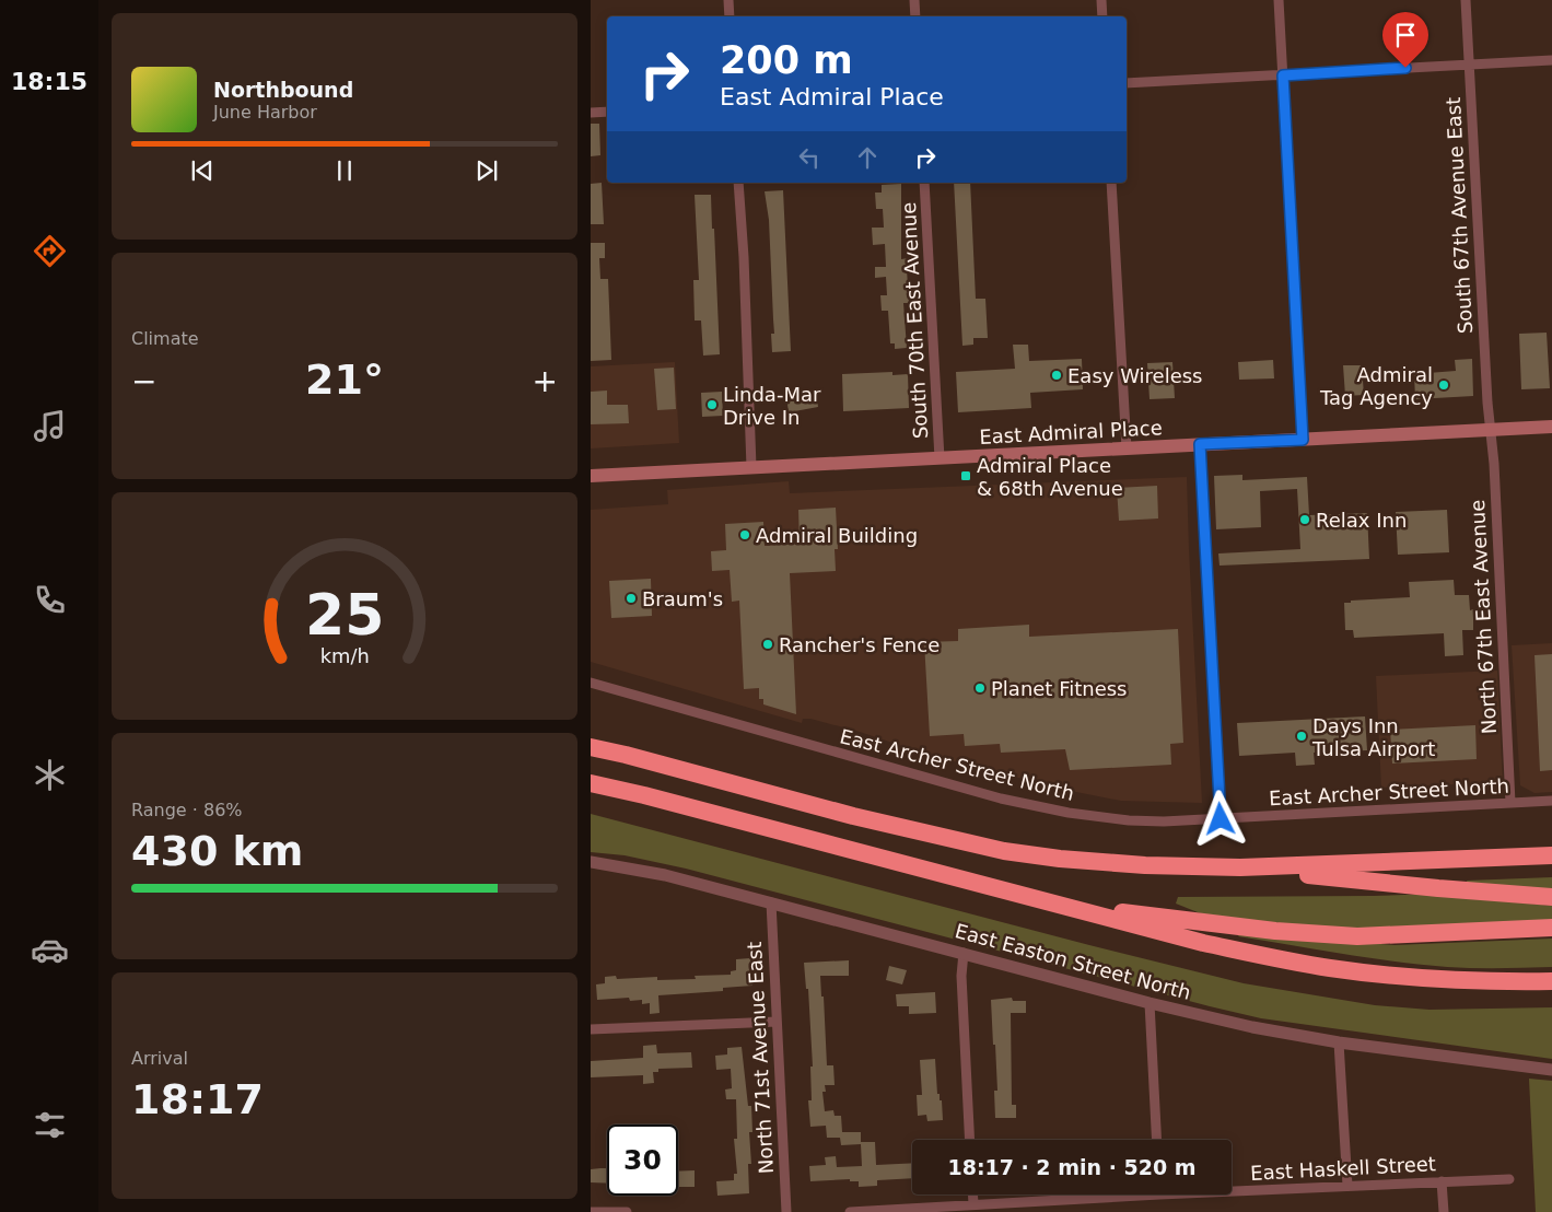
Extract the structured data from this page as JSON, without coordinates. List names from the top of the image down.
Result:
{
  "streets": {
    "main road": ["East Admiral Place"],
    "street": [
      "South 67th Avenue East",
      "South 70th East Avenue",
      "North 67th East Avenue",
      "East Archer Street North",
      "East Easton Street North",
      "North 71st Avenue East",
      "East Haskell Street"
    ]
  },
  "crossings": [
    ["South 67th Avenue East", "East Admiral Place"],
    ["South 67th Avenue East", "North 67th East Avenue"],
    ["South 70th East Avenue", "East Admiral Place"],
    ["East Admiral Place", "North 67th East Avenue"],
    ["North 67th East Avenue", "East Archer Street North"],
    ["East Easton Street North", "North 71st Avenue East"]
  ],
  "places": {
    "other": [
      "Easy Wireless",
      "Admiral Tag Agency",
      "Linda-Mar Drive In",
      "Relax Inn",
      "Admiral Building",
      "Braum's",
      "Rancher's Fence",
      "Planet Fitness",
      "Days Inn Tulsa Airport"
    ],
    "transit": ["Admiral Place & 68th Avenue"]
  },
  "page": {
    "tabs": "18:15",
    "turn": ["200 m", "East Admiral Place"],
    "song": ["Northbound", "June Harbor"],
    "tile": [
      "Climate",
      ["Range · 86%", "430 km"],
      ["Arrival", "18:17"]
    ],
    "heat": ["−", "21°", "+"],
    "limit": "30",
    "trip": "18:17 · 2 min · 520 m",
    "gauge": ["25", "km/h"]
  }
}
